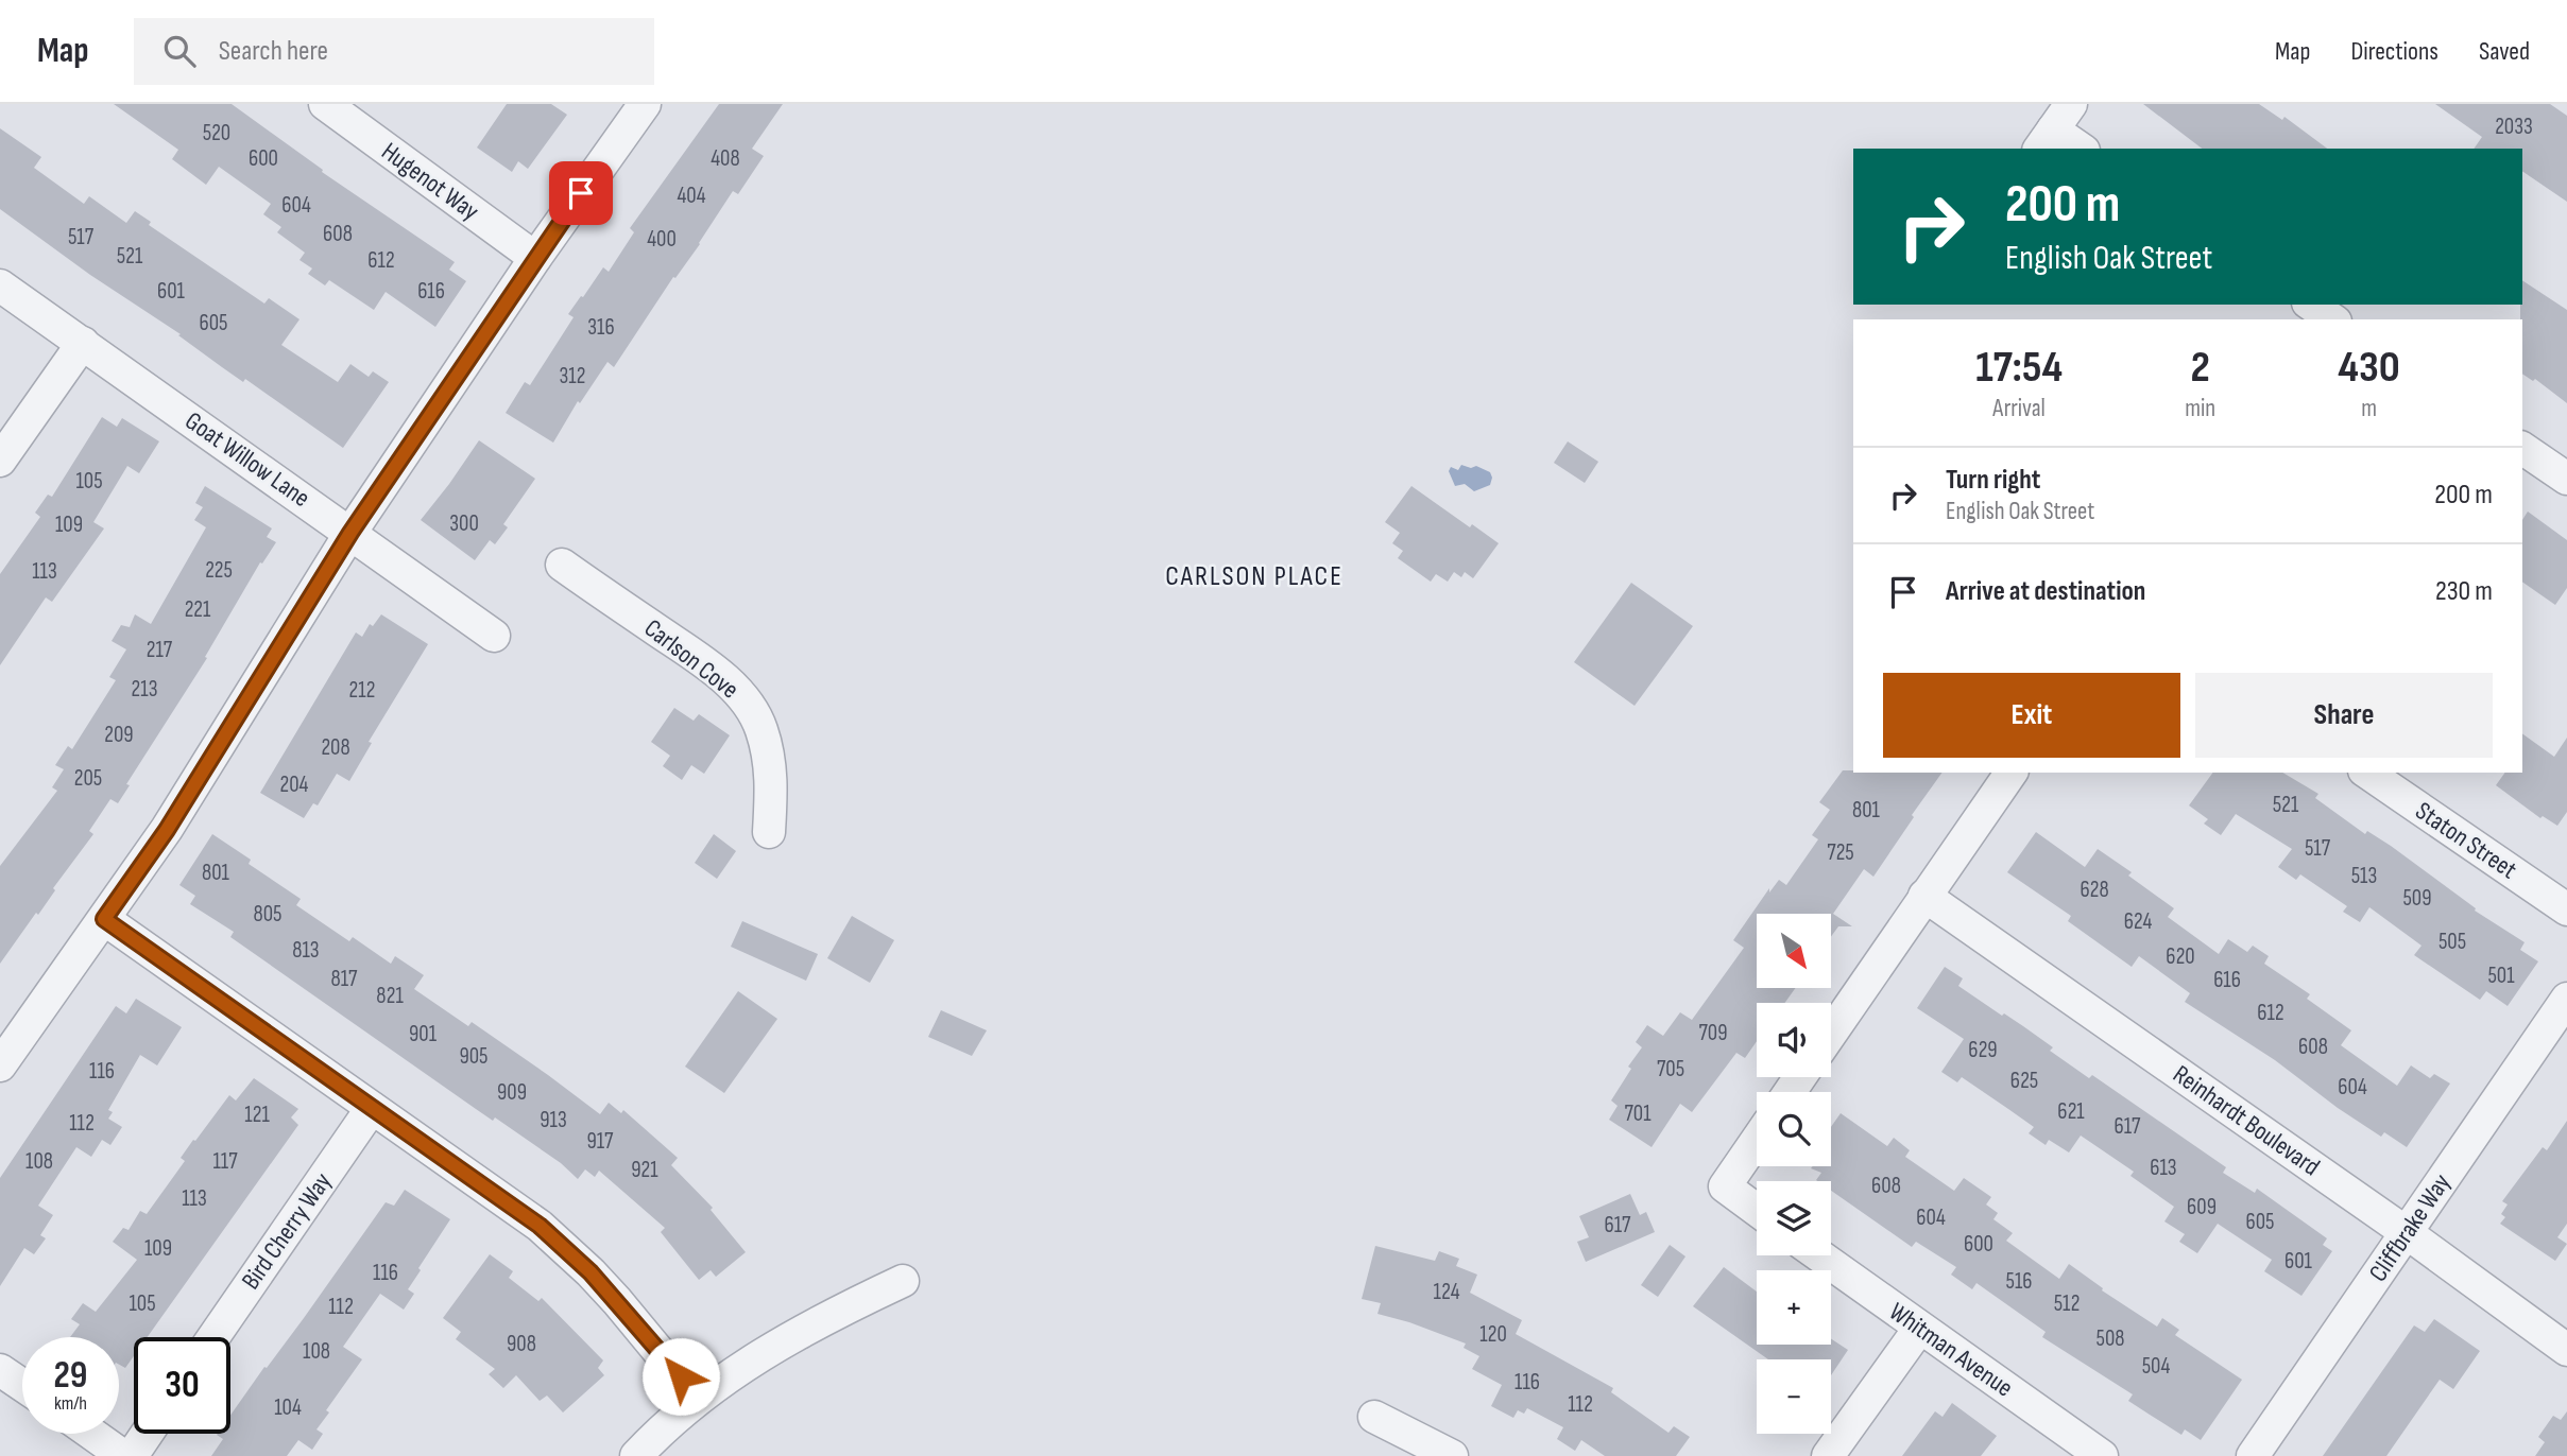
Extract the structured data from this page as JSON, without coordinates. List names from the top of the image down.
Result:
{
  "streets": {
    "street": [
      "Hugenot Way",
      "Goat Willow Lane",
      "Carlson Cove",
      "Staton Street",
      "Reinhardt Boulevard",
      "Cliffbrake Way",
      "Bird Cherry Way",
      "Whitman Avenue"
    ]
  },
  "crossings": [
    ["Reinhardt Boulevard", "Cliffbrake Way"]
  ],
  "districts": ["CARLSON PLACE"],
  "house_numbers": [
    "2033",
    "520",
    "600",
    "408",
    "404",
    "604",
    "608",
    "517",
    "400",
    "521",
    "612",
    "601",
    "616",
    "605",
    "316",
    "312",
    "105",
    "300",
    "109",
    "225",
    "113",
    "221",
    "217",
    "213",
    "212",
    "209",
    "208",
    "205",
    "204",
    "521",
    "801",
    "517",
    "725",
    "801",
    "513",
    "628",
    "509",
    "805",
    "624",
    "505",
    "813",
    "620",
    "501",
    "817",
    "616",
    "821",
    "612",
    "709",
    "901",
    "608",
    "629",
    "905",
    "705",
    "116",
    "625",
    "604",
    "909",
    "621",
    "701",
    "121",
    "913",
    "112",
    "617",
    "917",
    "108",
    "117",
    "613",
    "921",
    "608",
    "113",
    "609",
    "604",
    "605",
    "617",
    "600",
    "109",
    "601",
    "116",
    "516",
    "124",
    "105",
    "512",
    "112",
    "120",
    "508",
    "908",
    "108",
    "504",
    "116",
    "112",
    "104"
  ],
  "north": "bottom right",
  "page": {
    "header": "Map",
    "search": "Search here",
    "nav": ["Map", "Directions", "Saved"],
    "turn": ["200 m", "English Oak Street"],
    "eta": [
      "17:54",
      "Arrival",
      "2",
      "min",
      "430",
      "m"
    ],
    "list": [
      {
        "name": "Turn right",
        "note": "English Oak Street",
        "value": "200 m"
      },
      {
        "name": "Arrive at destination",
        "value": "230 m"
      }
    ],
    "buttons": ["Exit", "Share"],
    "map_buttons": ["+", "−"],
    "speed": "29 km/h",
    "limit": "30"
  }
}
